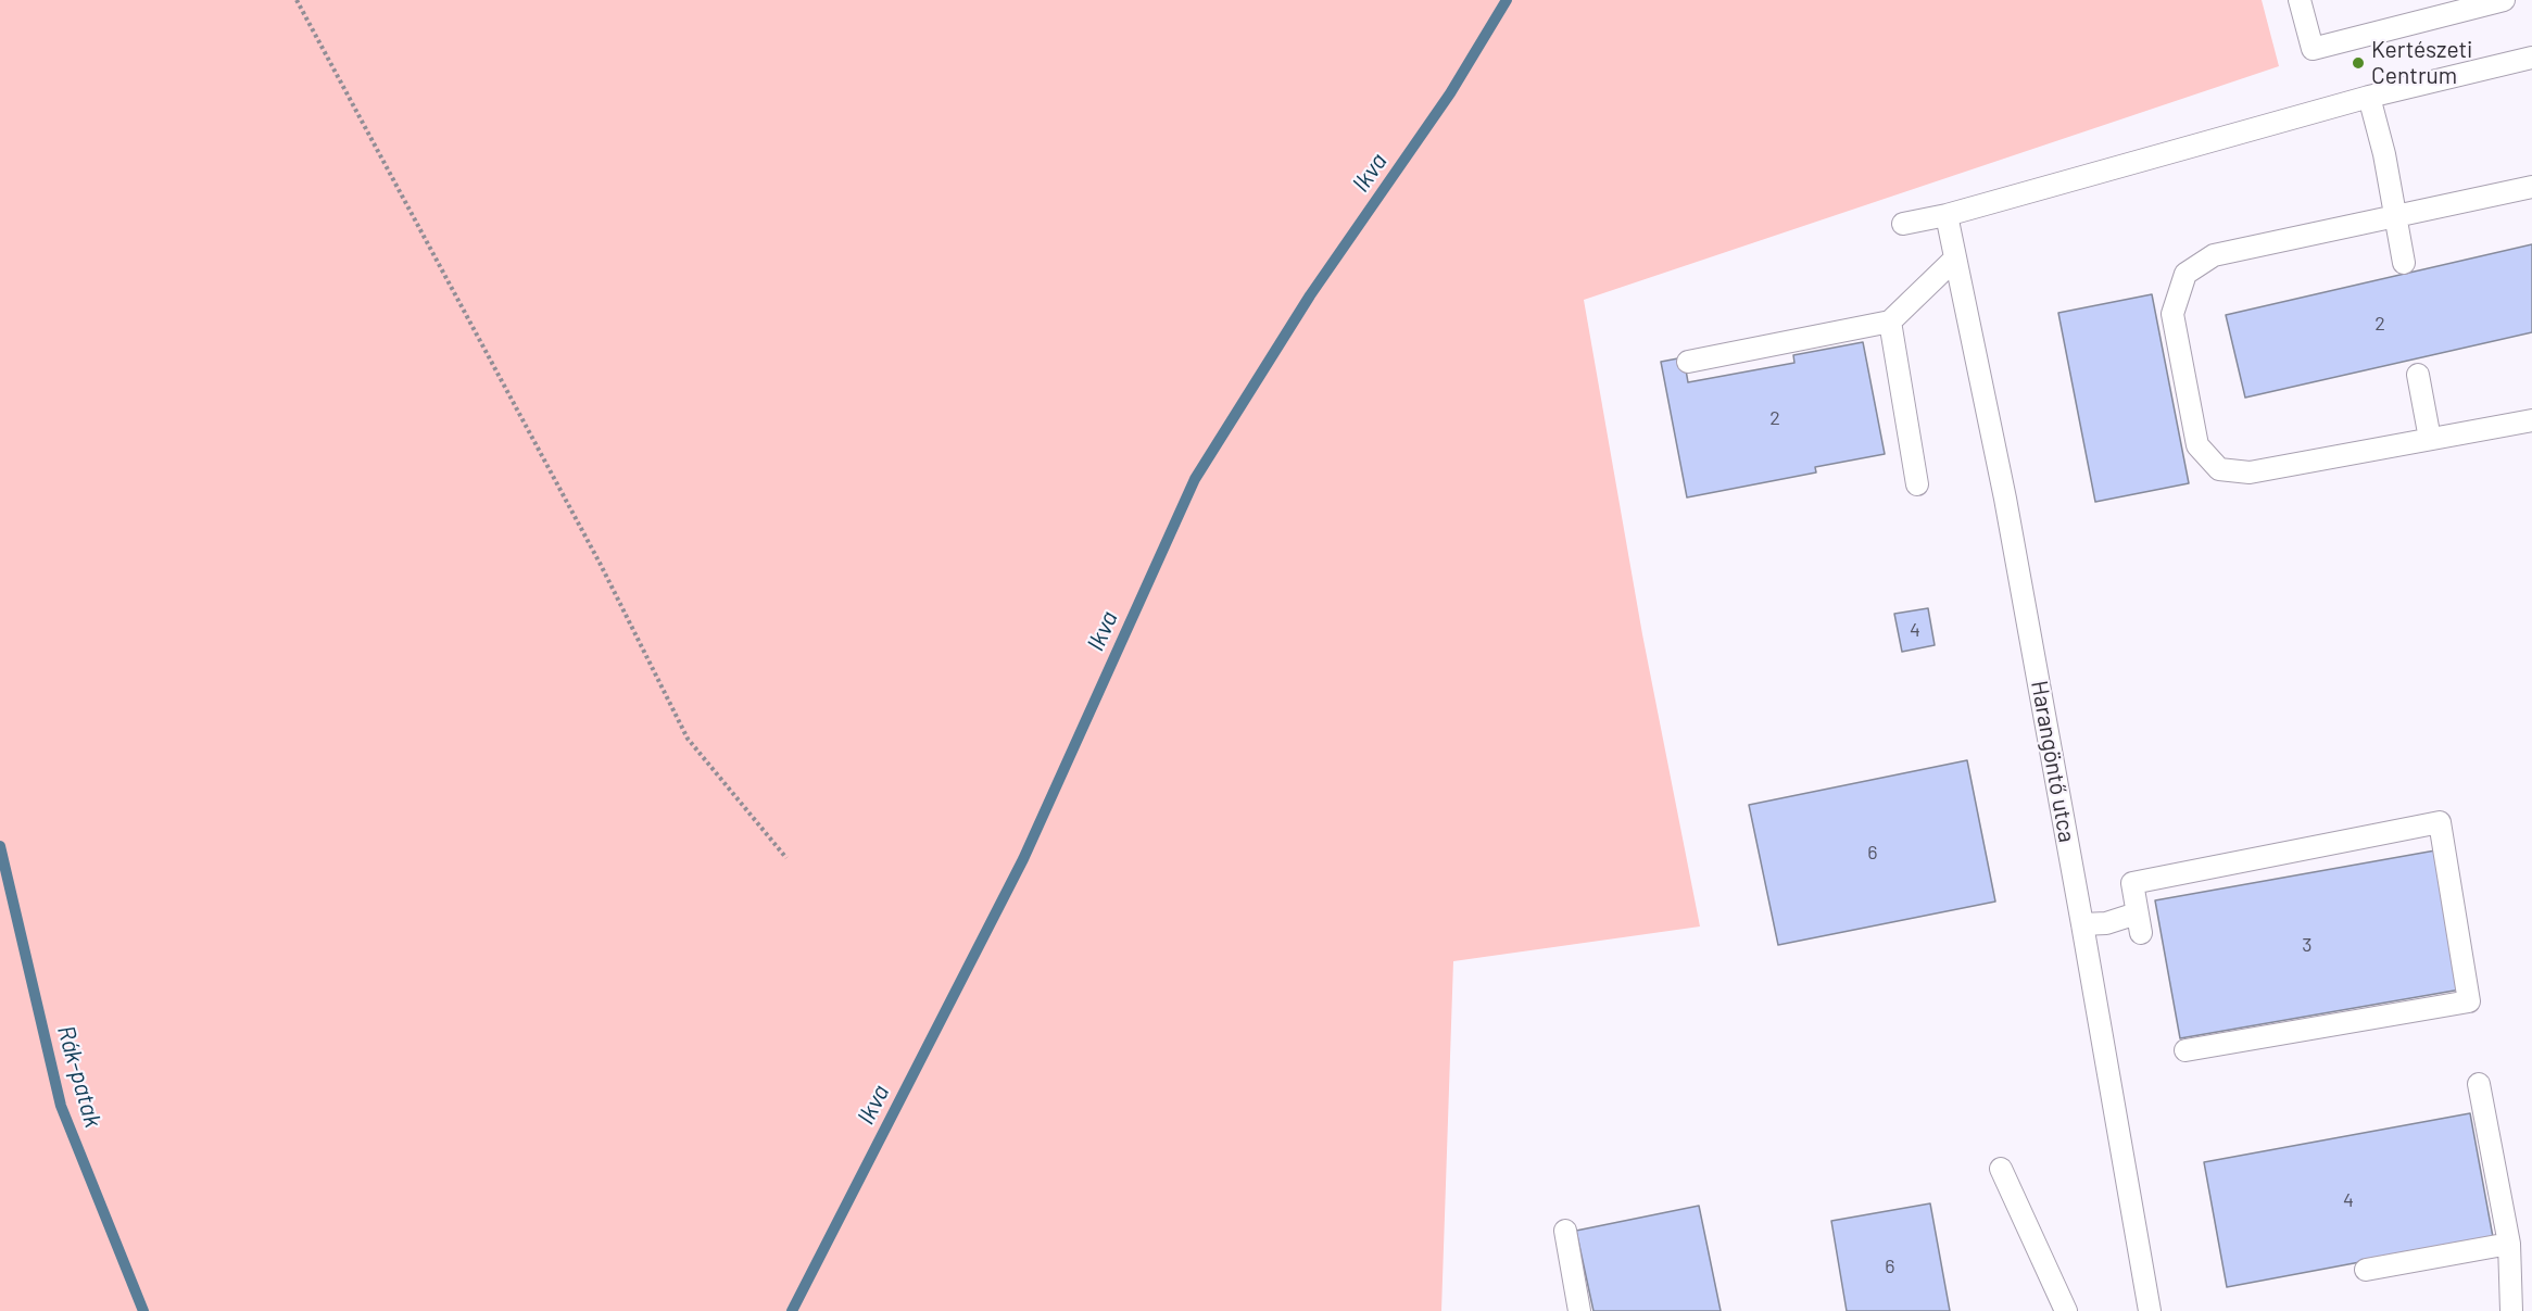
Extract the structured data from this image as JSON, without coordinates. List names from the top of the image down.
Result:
{
  "streets": {
    "lane": ["Harangöntő utca"]
  },
  "water": ["Ikva", "Rák-patak"],
  "places": ["Kertészeti Centrum"],
  "house_numbers": [
    "2",
    "2",
    "4",
    "6",
    "3",
    "4",
    "6"
  ]
}
